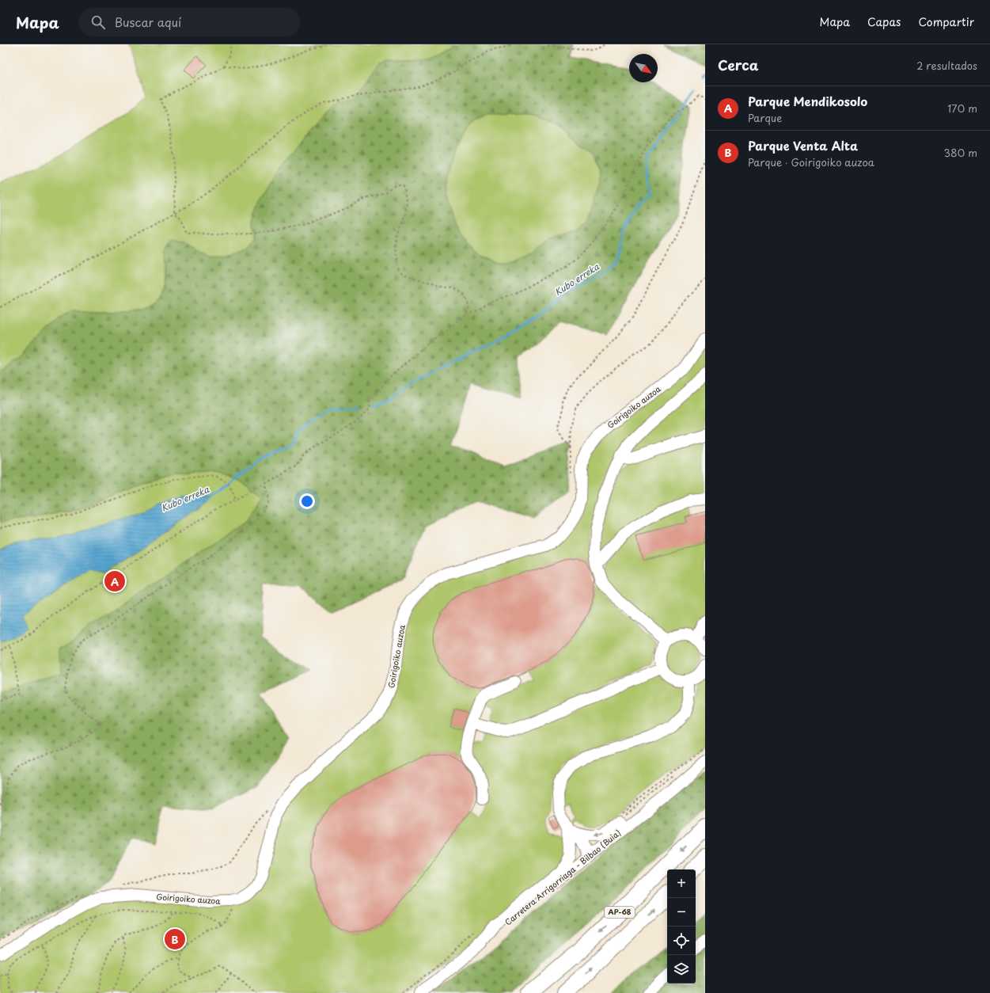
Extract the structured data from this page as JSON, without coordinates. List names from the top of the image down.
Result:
{
  "streets": {
    "highway": ["AP-68"],
    "street": ["Goirigoiko auzoa", "Carretera Arrigorriaga - Bilbao (Buia)"]
  },
  "water": ["Kubo erreka"],
  "north": "bottom right",
  "page": {
    "header": "Mapa",
    "search": "Buscar aquí",
    "nav": ["Mapa", "Capas", "Compartir"],
    "heading": ["Cerca", "2 resultados"],
    "list": [
      {
        "mark": "A",
        "name": "Parque Mendikosolo",
        "note": "Parque",
        "value": "170 m"
      },
      {
        "mark": "B",
        "name": "Parque Venta Alta",
        "note": "Parque · Goirigoiko auzoa",
        "value": "380 m"
      }
    ],
    "pins": ["A", "B"],
    "map_buttons": ["+", "−"]
  }
}
